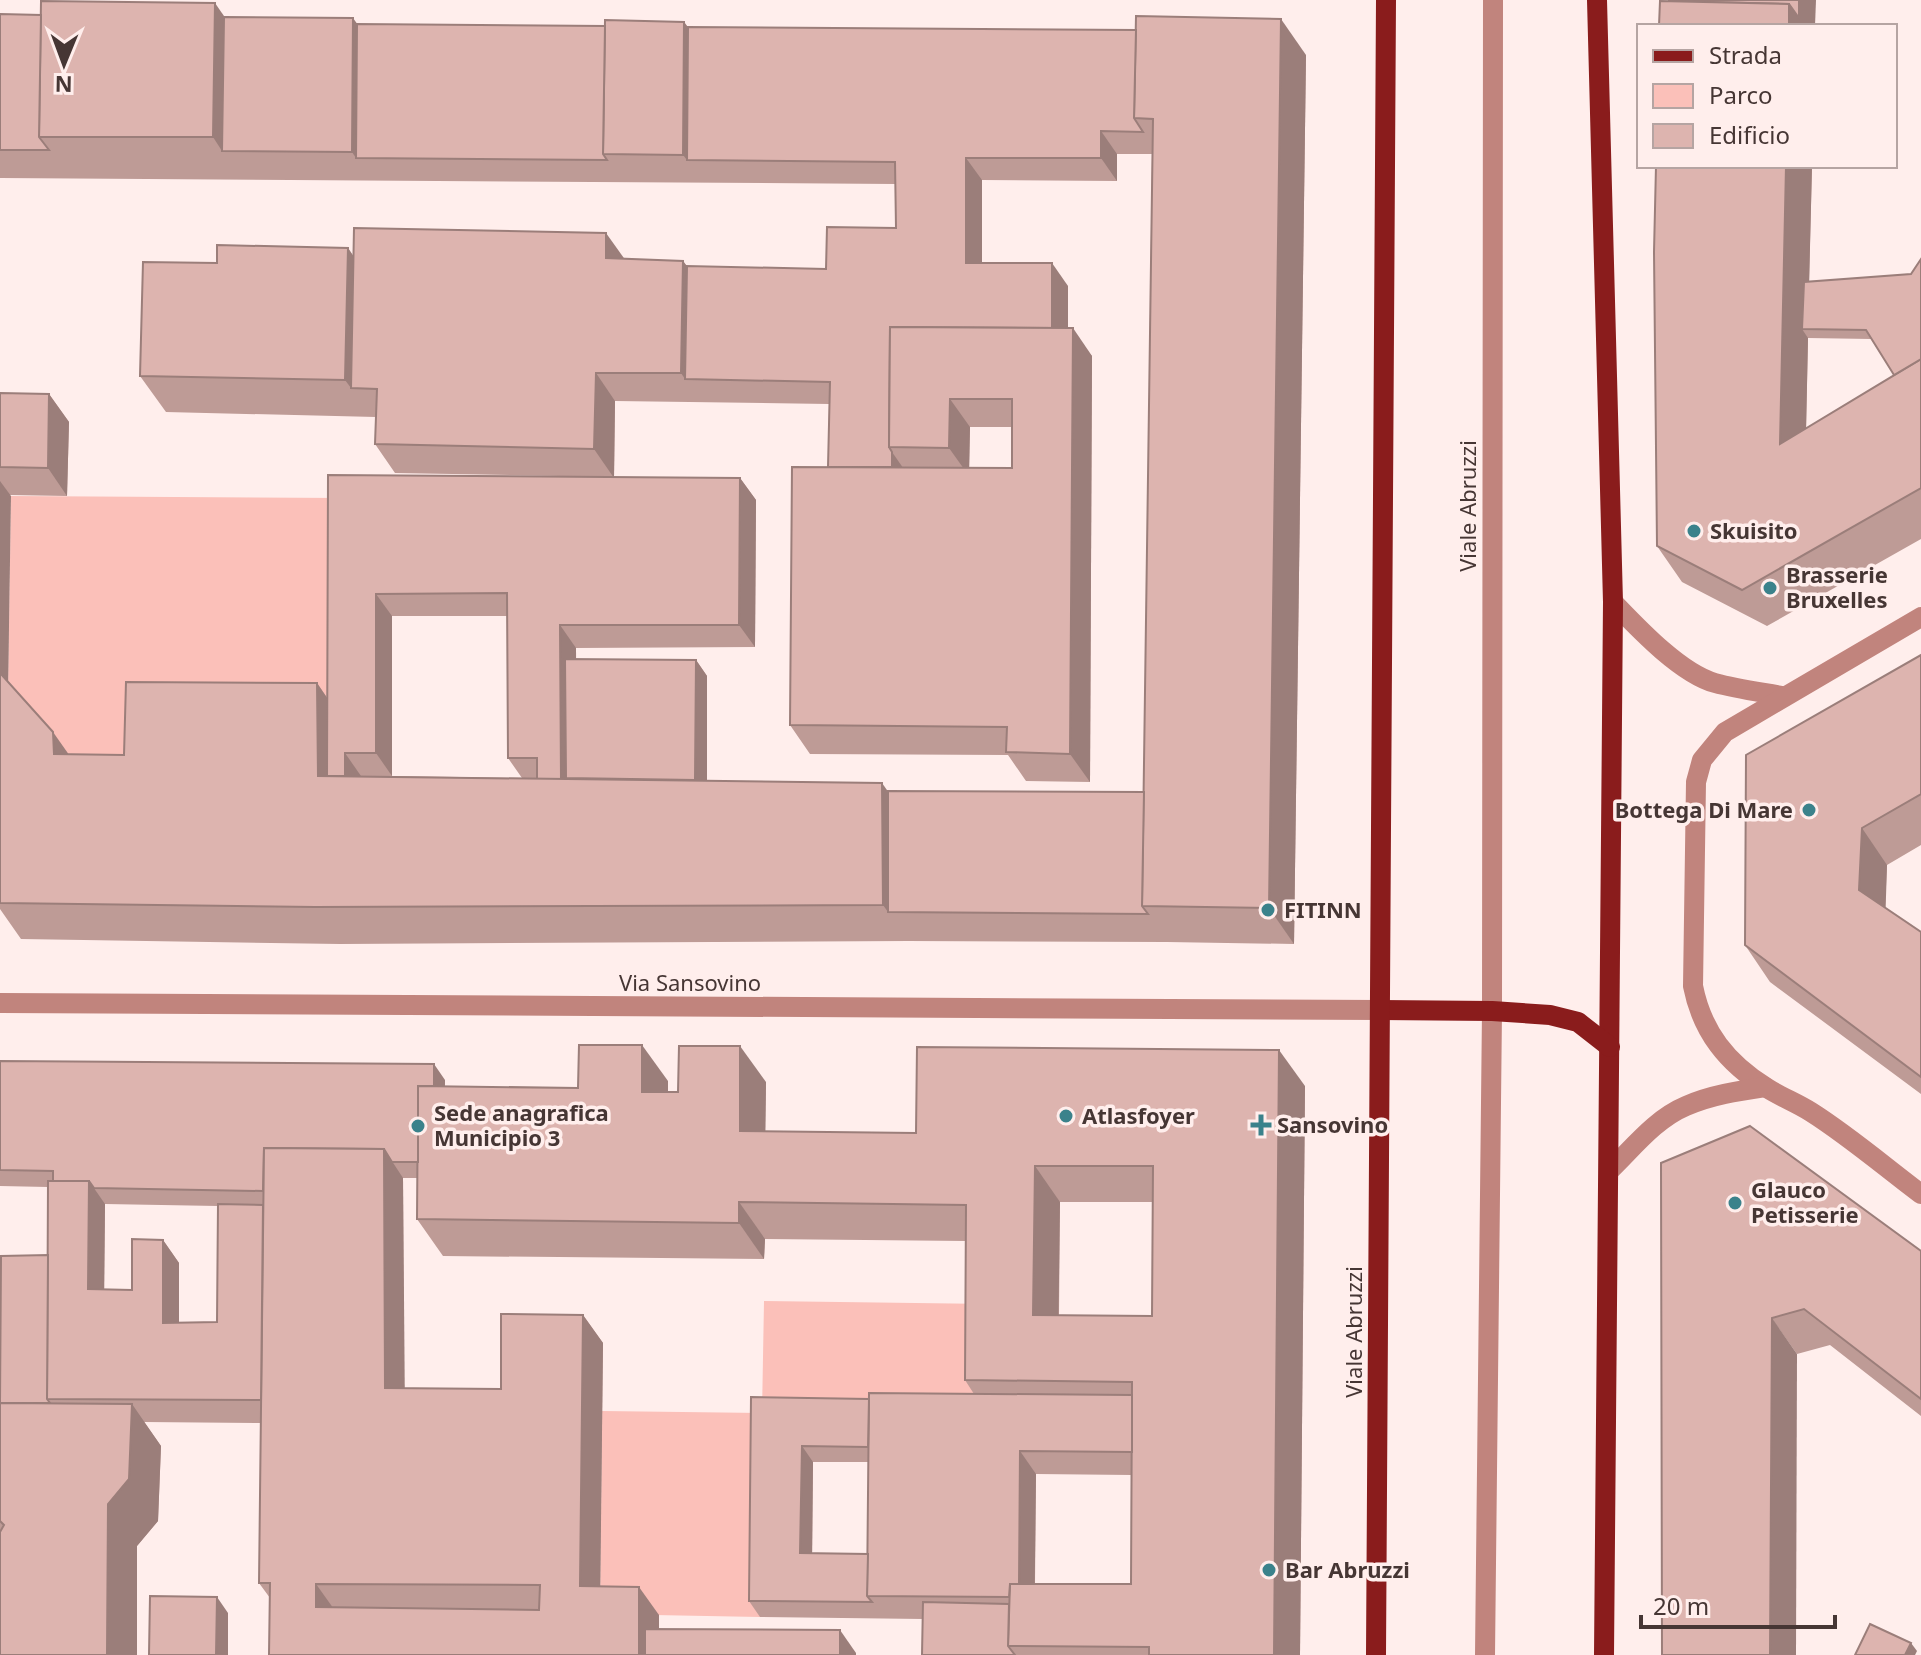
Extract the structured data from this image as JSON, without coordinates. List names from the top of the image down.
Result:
{
  "streets": {
    "main road": ["Viale Abruzzi"],
    "street": ["Via Sansovino"]
  },
  "crossings": [
    ["Viale Abruzzi", "Via Sansovino"]
  ],
  "places": {
    "other": [
      "Skuisito",
      "Brasserie Bruxelles",
      "Bottega Di Mare",
      "FITINN",
      "Atlasfoyer",
      "Sede anagrafica Municipio 3",
      "Glauco Petisserie",
      "Bar Abruzzi"
    ],
    "health": ["Sansovino"]
  },
  "legend": ["Strada", "Parco", "Edificio"],
  "scale_bar": "20 m",
  "north": "bottom"
}
